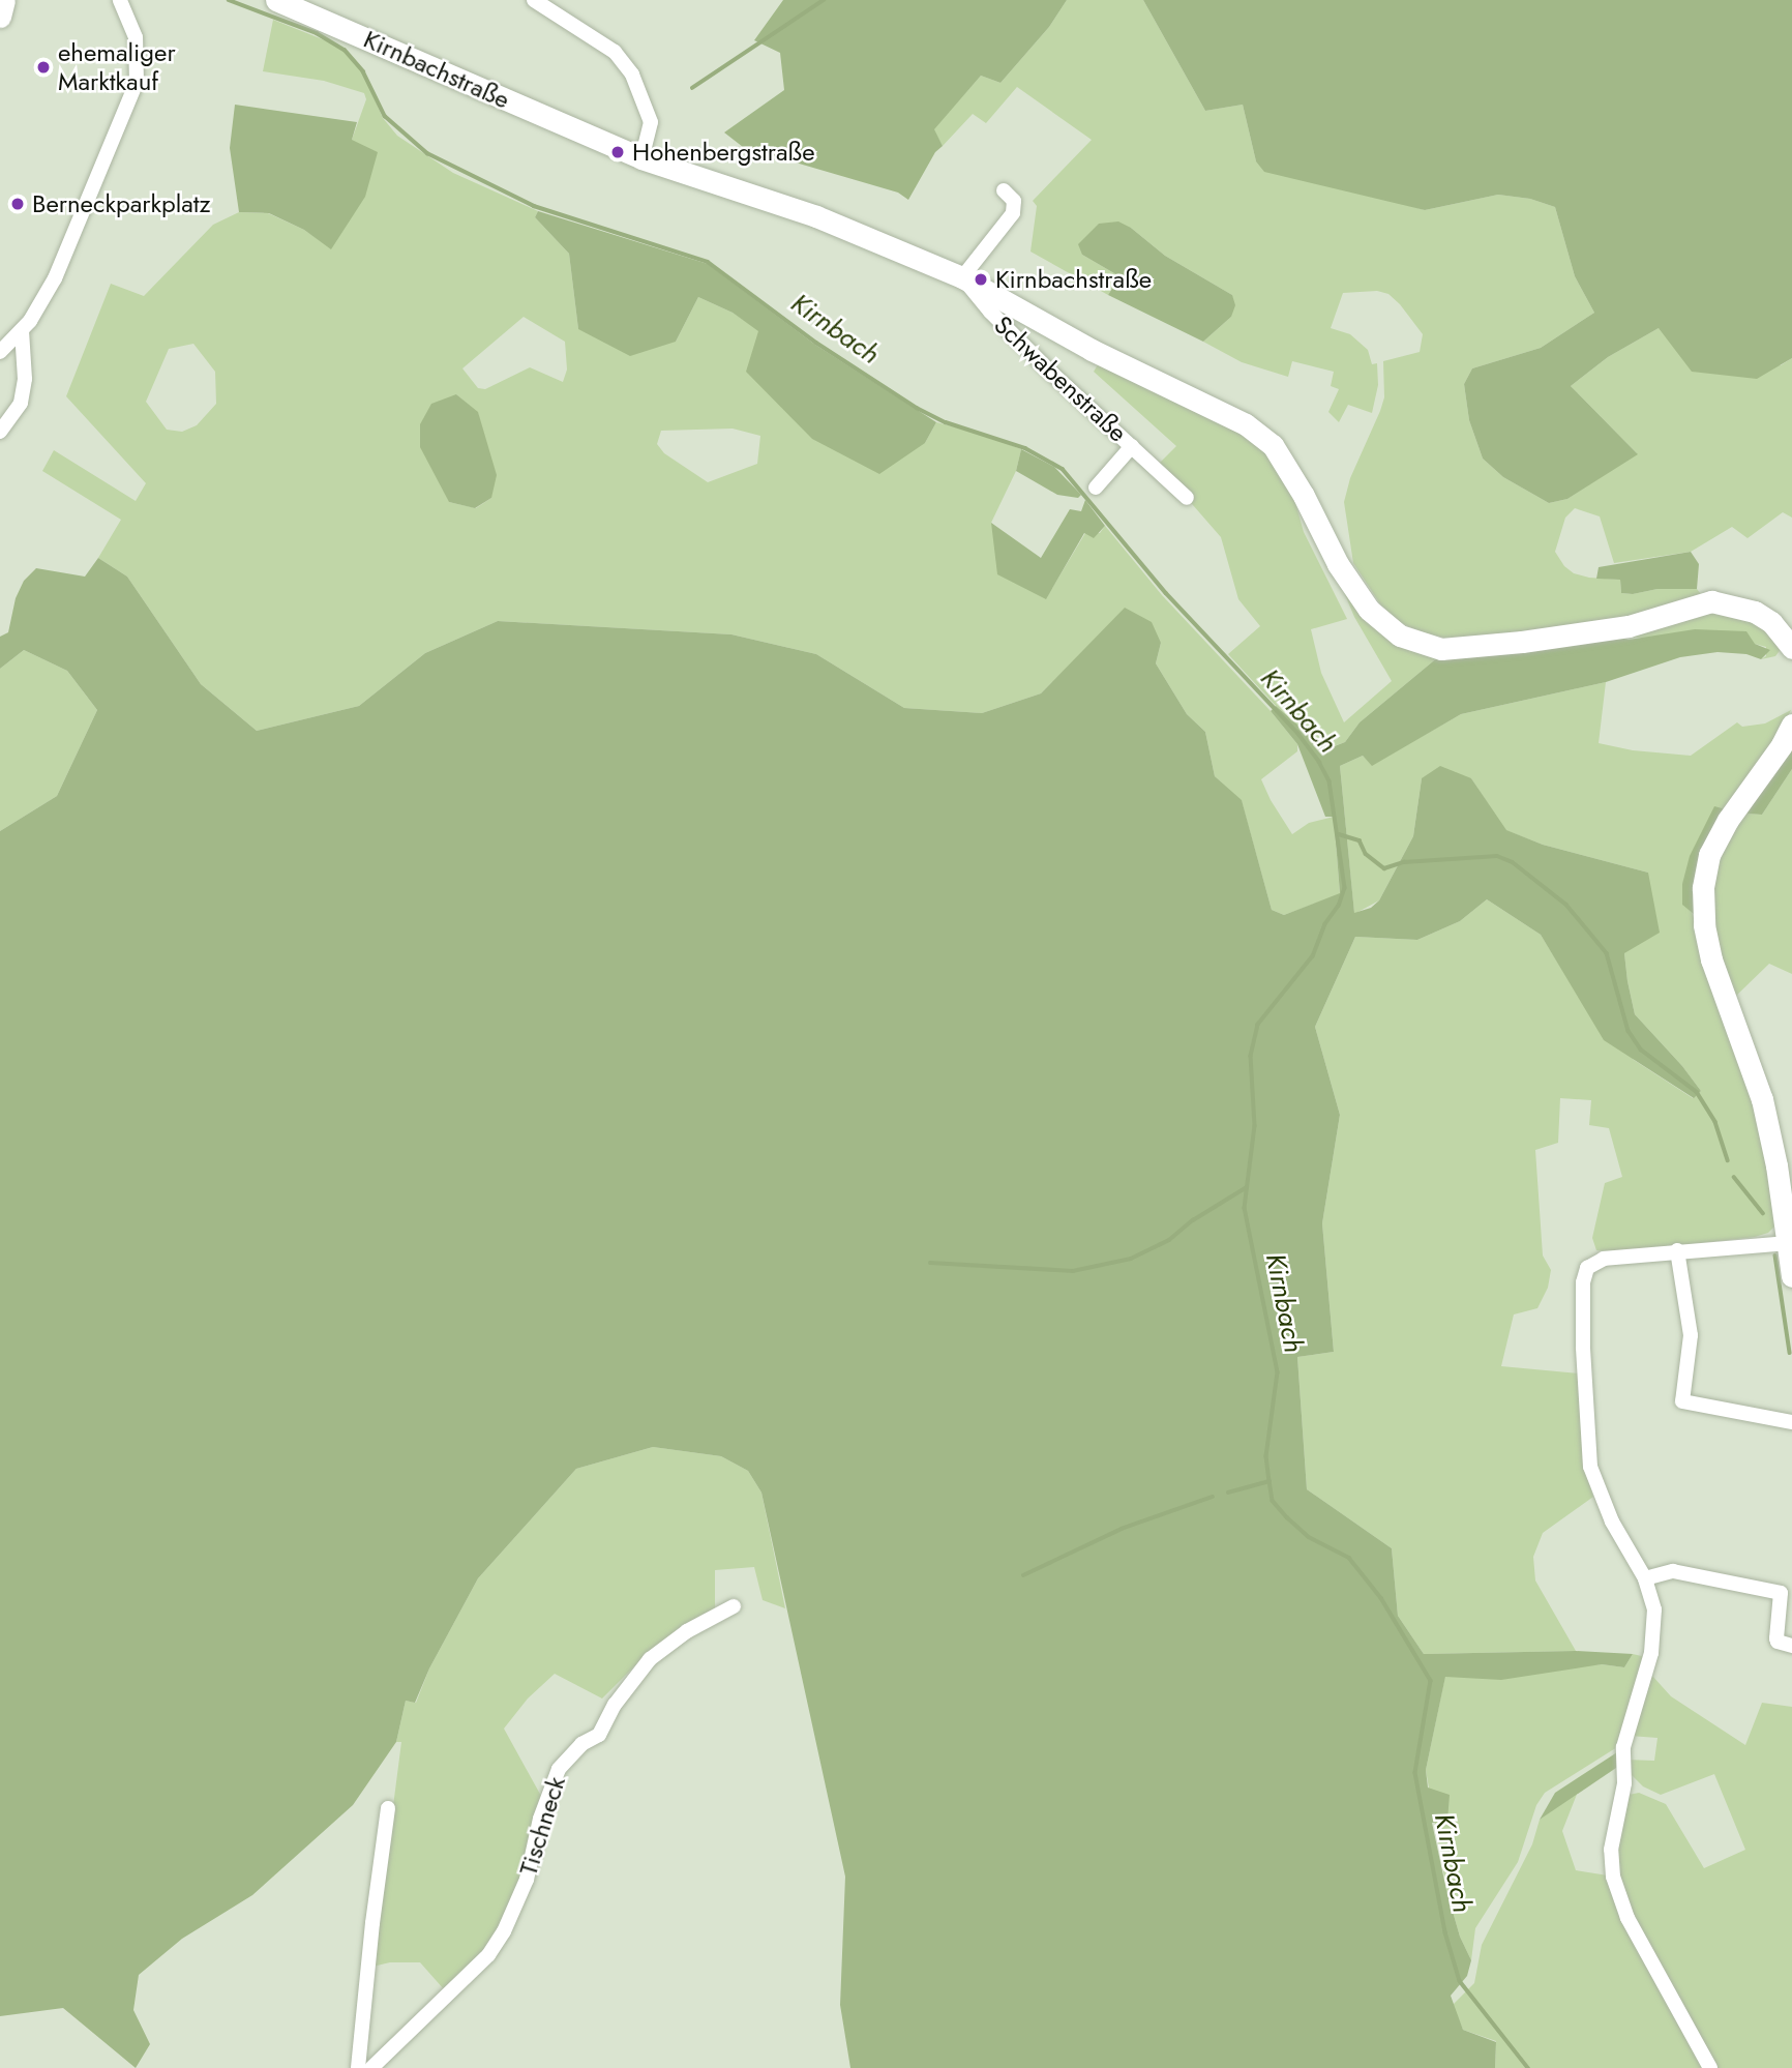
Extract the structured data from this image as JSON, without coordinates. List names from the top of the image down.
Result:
{
  "streets": {
    "main road": ["Kirnbachstraße"],
    "street": ["Schwabenstraße", "Tischneck"]
  },
  "crossings": [
    ["Kirnbachstraße", "Schwabenstraße"]
  ],
  "water": ["Kirnbach"],
  "places": [
    "ehemaliger Marktkauf",
    "Hohenbergstraße",
    "Berneckparkplatz",
    "Kirnbachstraße"
  ]
}
